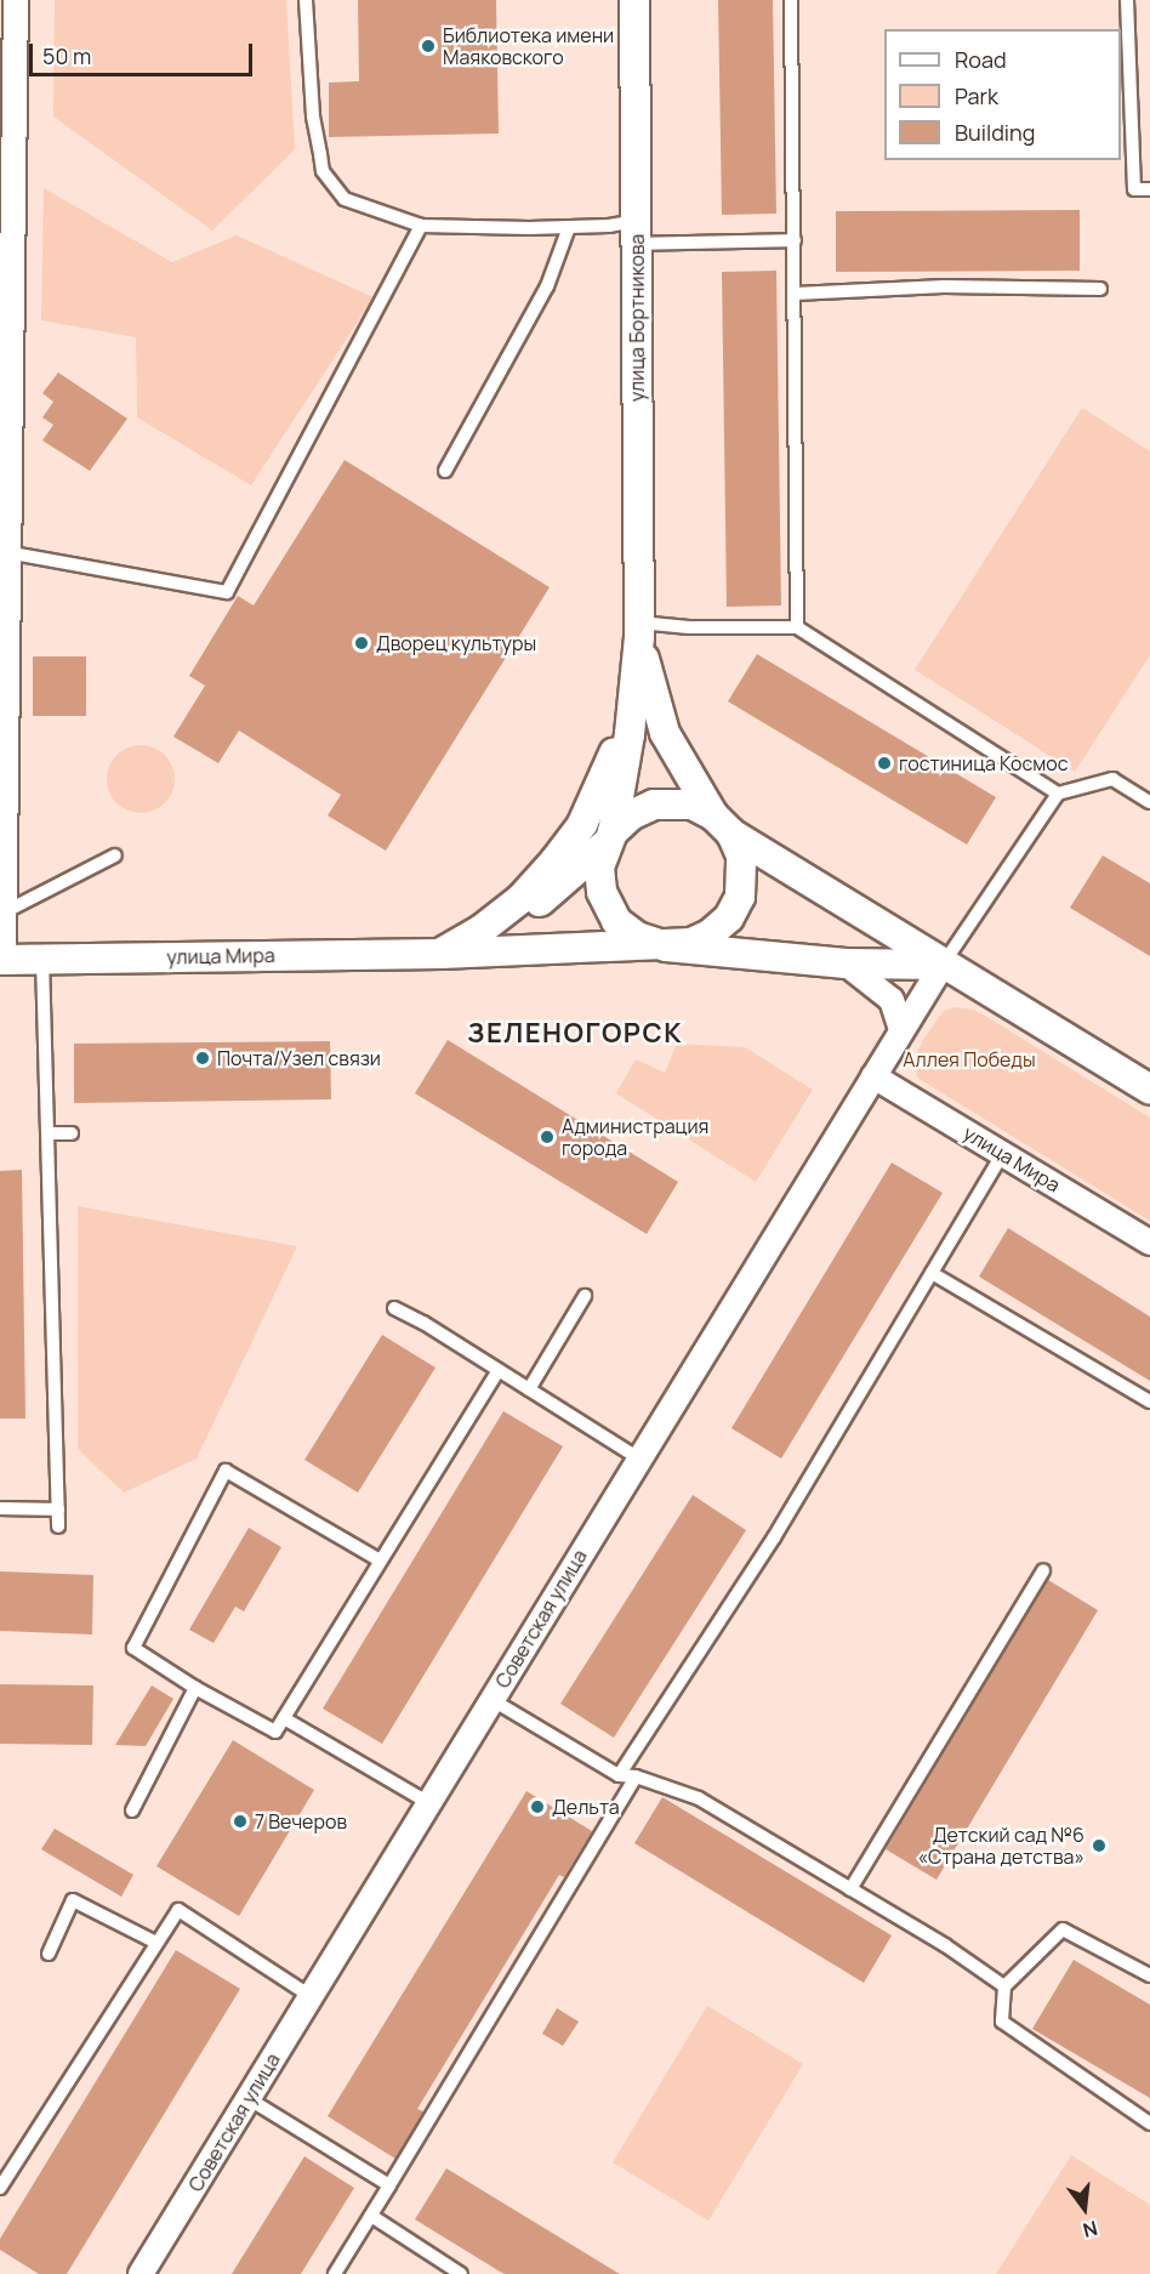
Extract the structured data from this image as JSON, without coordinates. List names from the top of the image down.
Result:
{
  "streets": {
    "street": ["улица Бортникова", "улица Мира", "Советская улица"]
  },
  "crossings": [
    ["улица Мира", "Советская улица"]
  ],
  "districts": ["ЗЕЛЕНОГОРСК"],
  "parks": ["Аллея Победы"],
  "places": [
    "Библиотека имени Маяковского",
    "Дворец культуры",
    "гостиница Космос",
    "Почта/Узел связи",
    "Администрация города",
    "Дельта",
    "7 Вечеров",
    "Детский сад №6 «Страна детства»"
  ],
  "legend": ["Road", "Park", "Building"],
  "scale_bar": "50 m",
  "north": "bottom"
}
